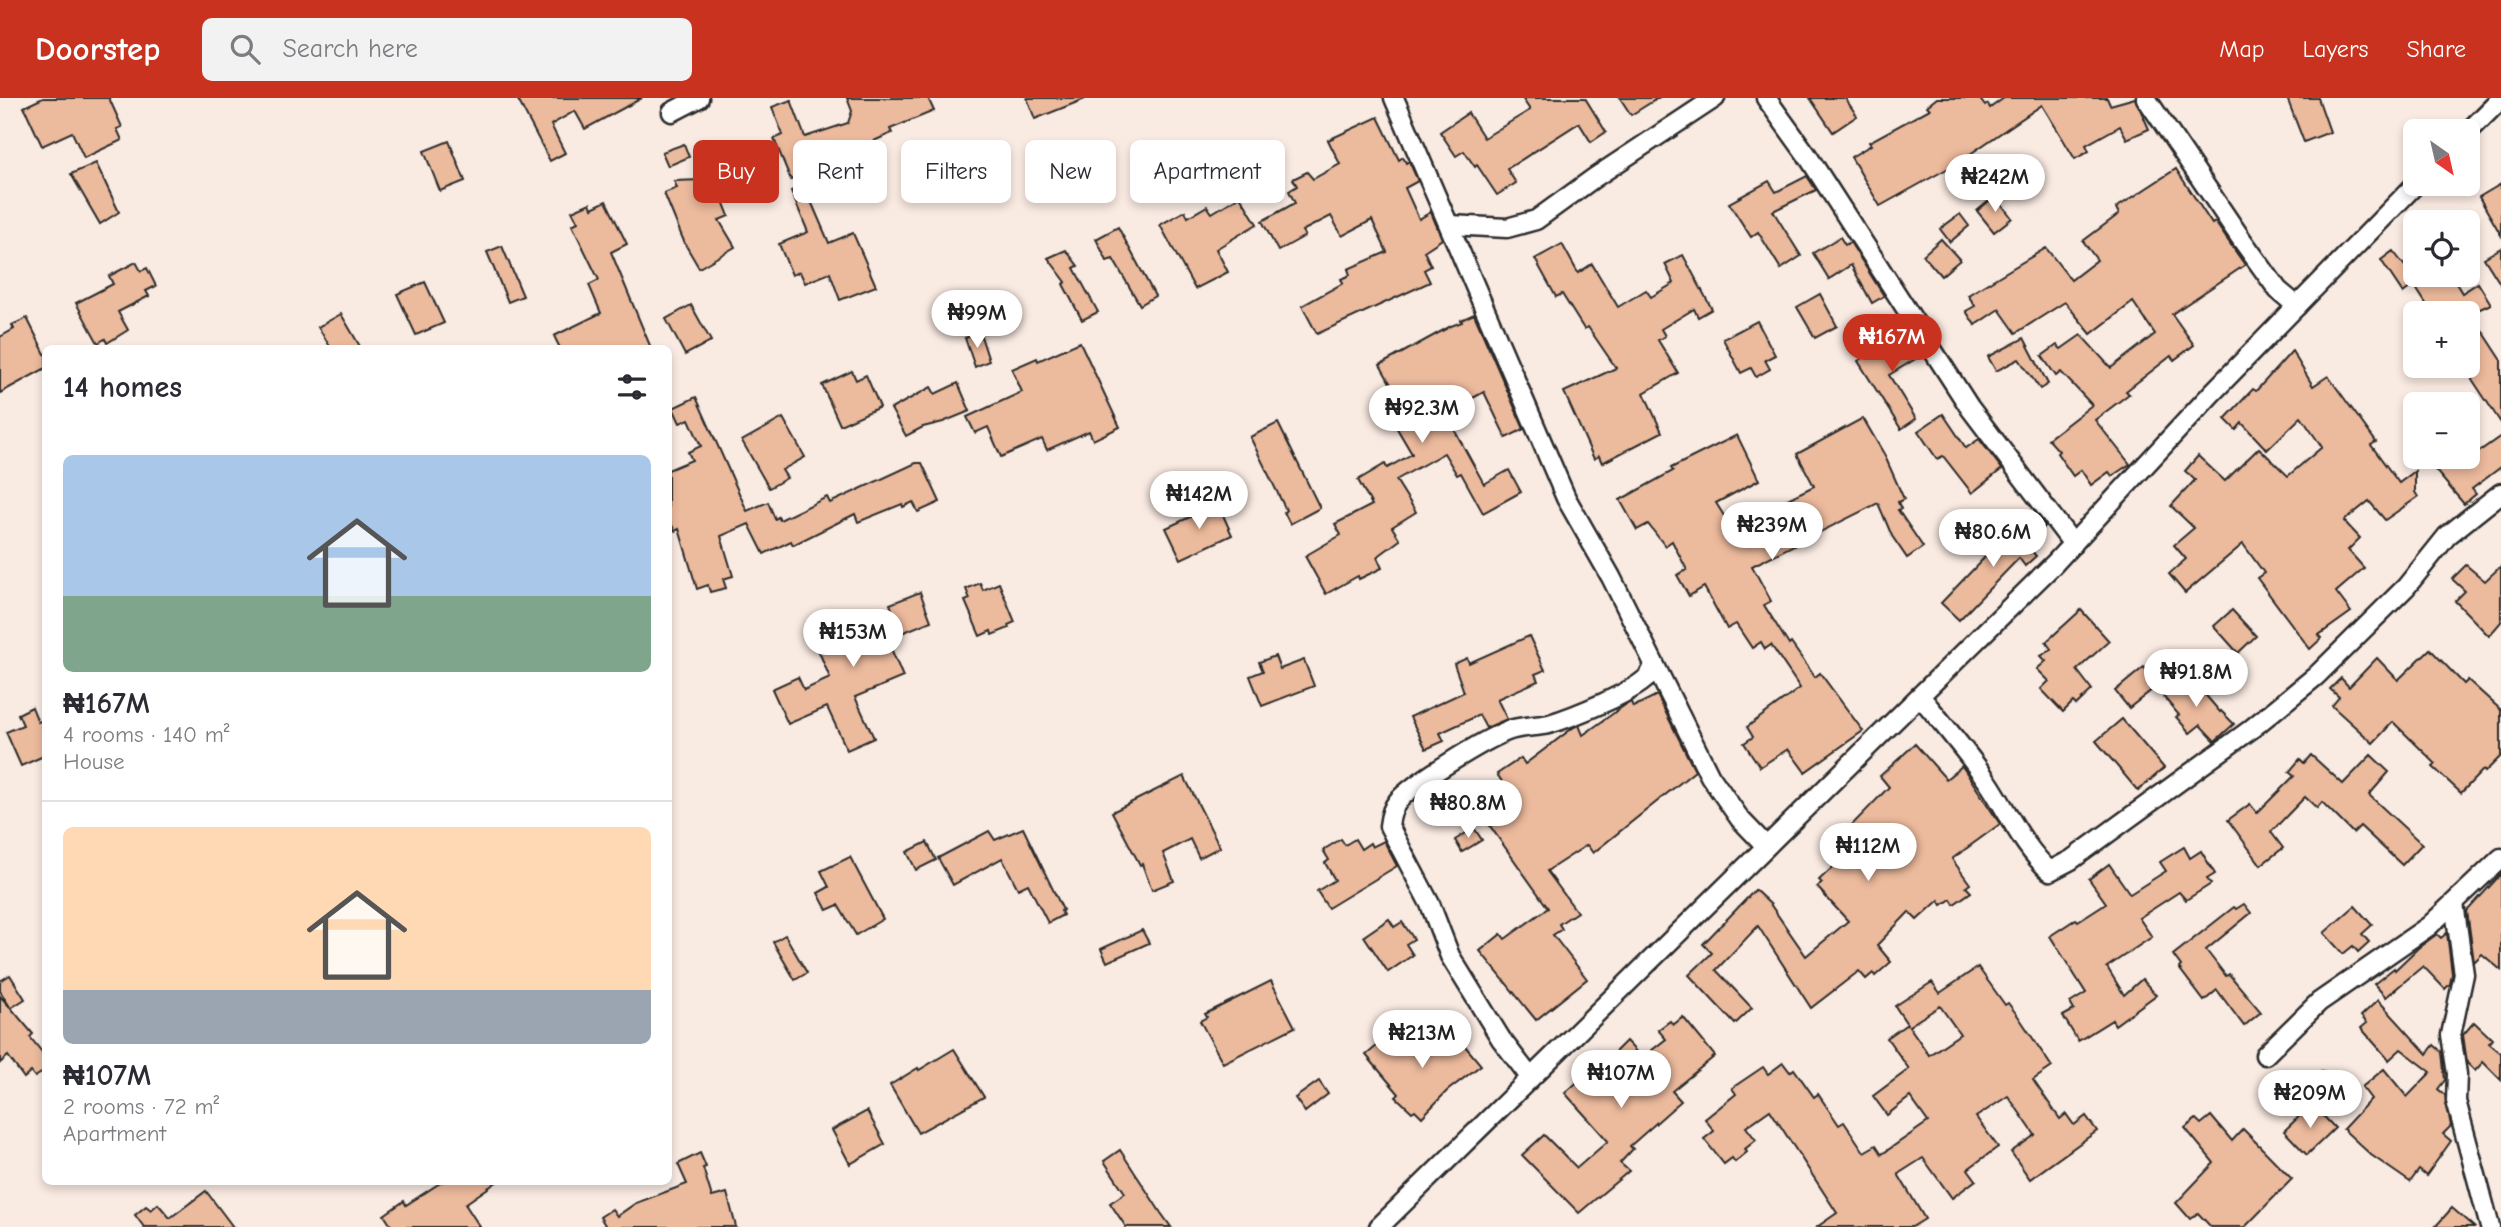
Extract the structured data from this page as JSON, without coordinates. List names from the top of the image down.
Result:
{
  "north": "bottom right",
  "page": {
    "header": "Doorstep",
    "search": "Search here",
    "nav": ["Map", "Layers", "Share"],
    "map_buttons": ["+", "−"],
    "chip": [
      "Buy",
      "Rent",
      "Filters",
      "New",
      "Apartment"
    ],
    "price": [
      "₦242M",
      "₦99M",
      "₦167M",
      "₦92.3M",
      "₦142M",
      "₦239M",
      "₦80.6M",
      "₦153M",
      "₦91.8M",
      "₦80.8M",
      "₦112M",
      "₦213M",
      "₦107M",
      "₦209M"
    ],
    "heading": "14 homes",
    "list": [
      {
        "name": "₦167M",
        "note": "4 rooms · 140 m² · House"
      },
      {
        "name": "₦107M",
        "note": "2 rooms · 72 m² · Apartment"
      }
    ]
  }
}
